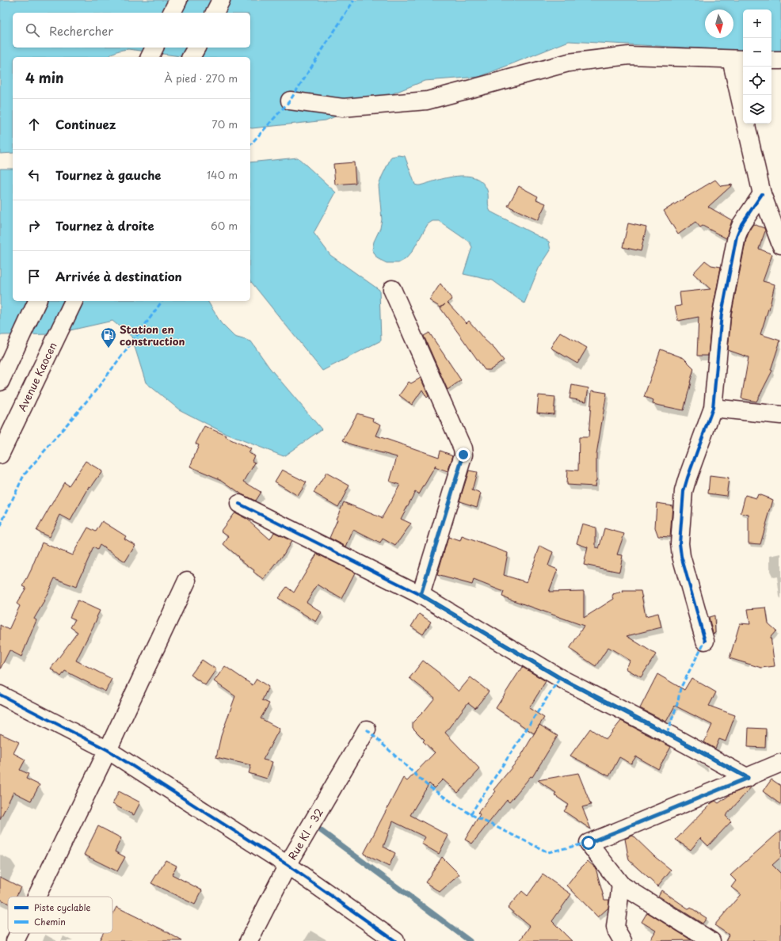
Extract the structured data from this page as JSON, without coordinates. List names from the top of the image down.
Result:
{
  "streets": {
    "main road": ["Avenue Kaocen", "Rue KI - 32"]
  },
  "places": {
    "fuel station": ["Station en construction"]
  },
  "legend": ["Piste cyclable", "Chemin"],
  "north": "bottom",
  "page": {
    "map_buttons": ["+", "−"],
    "search": "Rechercher",
    "heading": ["4 min", "À pied · 270 m"],
    "list": [
      ["Continuez", "70 m"],
      ["Tournez à gauche", "140 m"],
      ["Tournez à droite", "60 m"],
      "Arrivée à destination"
    ]
  }
}
